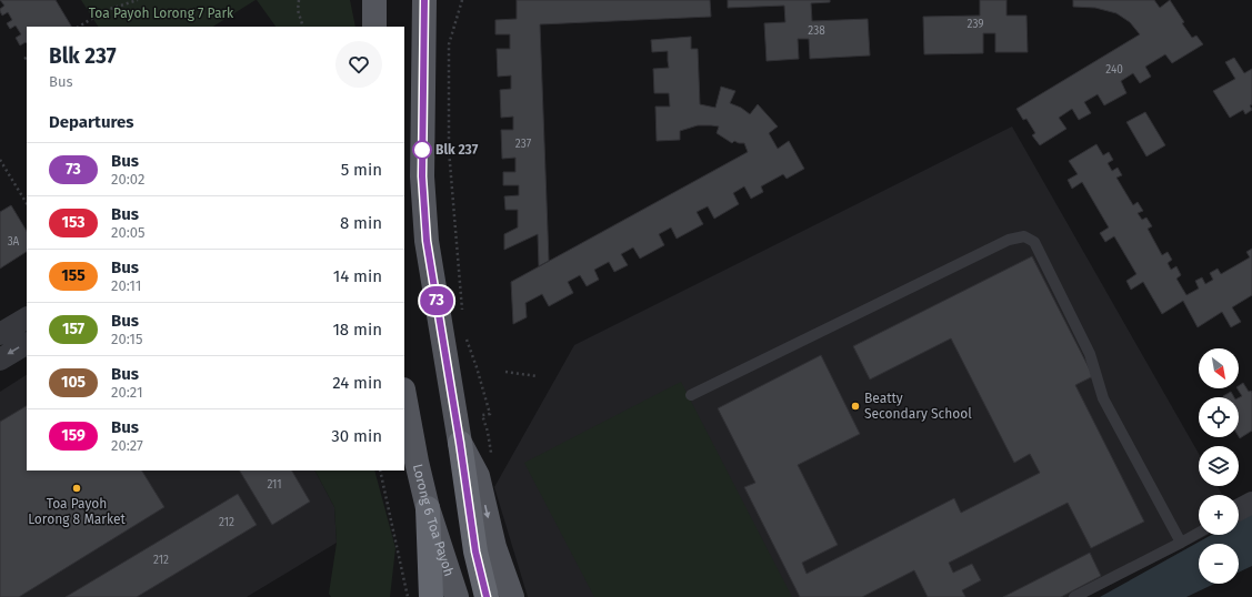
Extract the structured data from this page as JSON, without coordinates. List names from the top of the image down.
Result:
{
  "streets": {
    "main road": ["Lorong 6 Toa Payoh"]
  },
  "parks": ["Toa Payoh Lorong 7 Park"],
  "places": ["Blk 237", "Beatty Secondary School", "Toa Payoh Lorong 8 Market"],
  "lines": ["bus line 73"],
  "house_numbers": [
    "239",
    "238",
    "240",
    "237",
    "3A",
    "211",
    "212",
    "212"
  ],
  "north": "bottom right",
  "page": {
    "on_map": "73",
    "heading": [
      ["Blk 237", "Bus"],
      "Departures"
    ],
    "list": [
      {
        "mark": "73",
        "name": "Bus",
        "note": "20:02",
        "value": "5 min"
      },
      {
        "mark": "153",
        "name": "Bus",
        "note": "20:05",
        "value": "8 min"
      },
      {
        "mark": "155",
        "name": "Bus",
        "note": "20:11",
        "value": "14 min"
      },
      {
        "mark": "157",
        "name": "Bus",
        "note": "20:15",
        "value": "18 min"
      },
      {
        "mark": "105",
        "name": "Bus",
        "note": "20:21",
        "value": "24 min"
      },
      {
        "mark": "159",
        "name": "Bus",
        "note": "20:27",
        "value": "30 min"
      }
    ],
    "map_buttons": ["+", "−"]
  }
}
